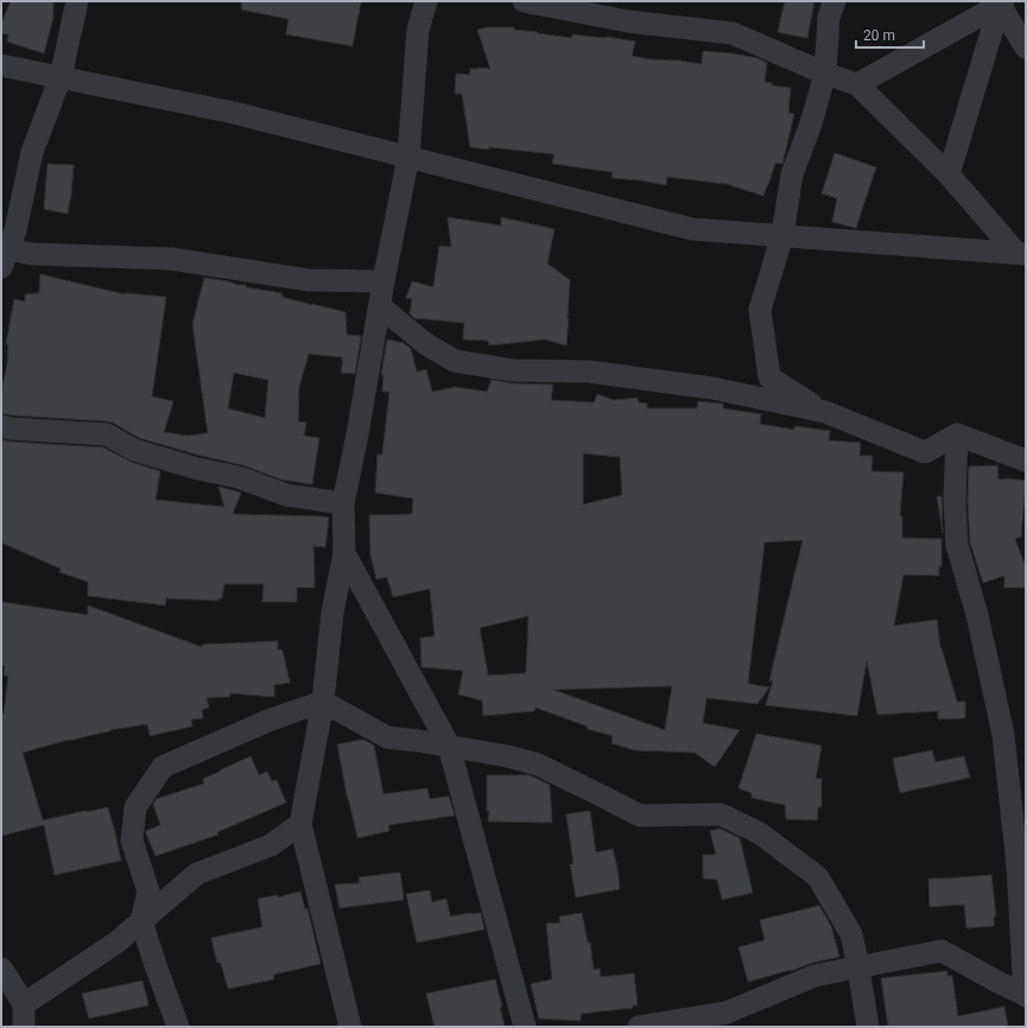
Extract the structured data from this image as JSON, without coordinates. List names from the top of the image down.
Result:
{
  "scale_bar": "20 m"
}
